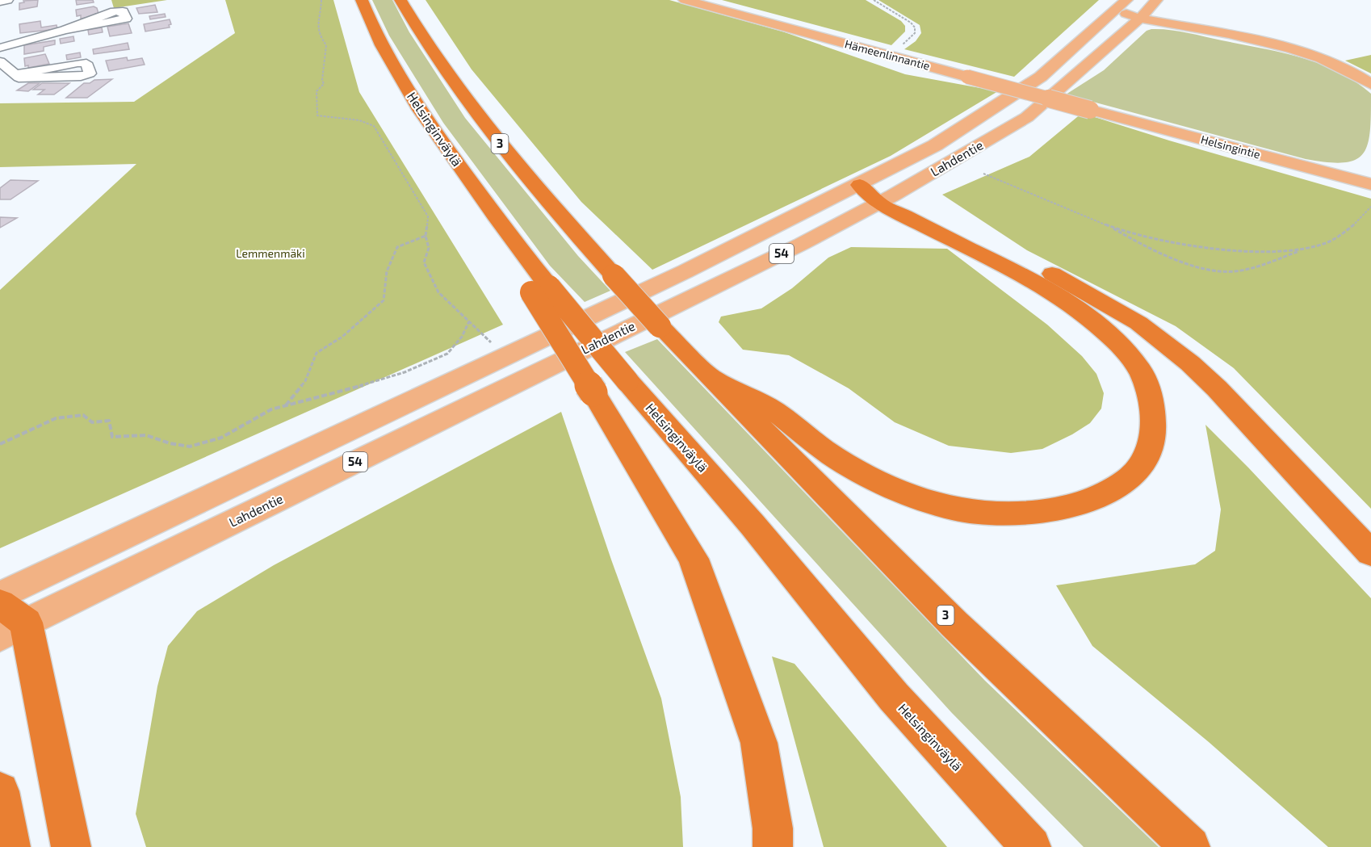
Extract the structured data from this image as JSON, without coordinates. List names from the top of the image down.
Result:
{
  "streets": {
    "highway": ["Helsinginväylä", "3"],
    "main road": [
      "Hämeenlinnantie",
      "Helsingintie",
      "Lahdentie",
      "54"
    ]
  },
  "crossings": [
    ["Hämeenlinnantie", "Helsingintie"]
  ],
  "parks": ["Lemmenmäki"]
}
